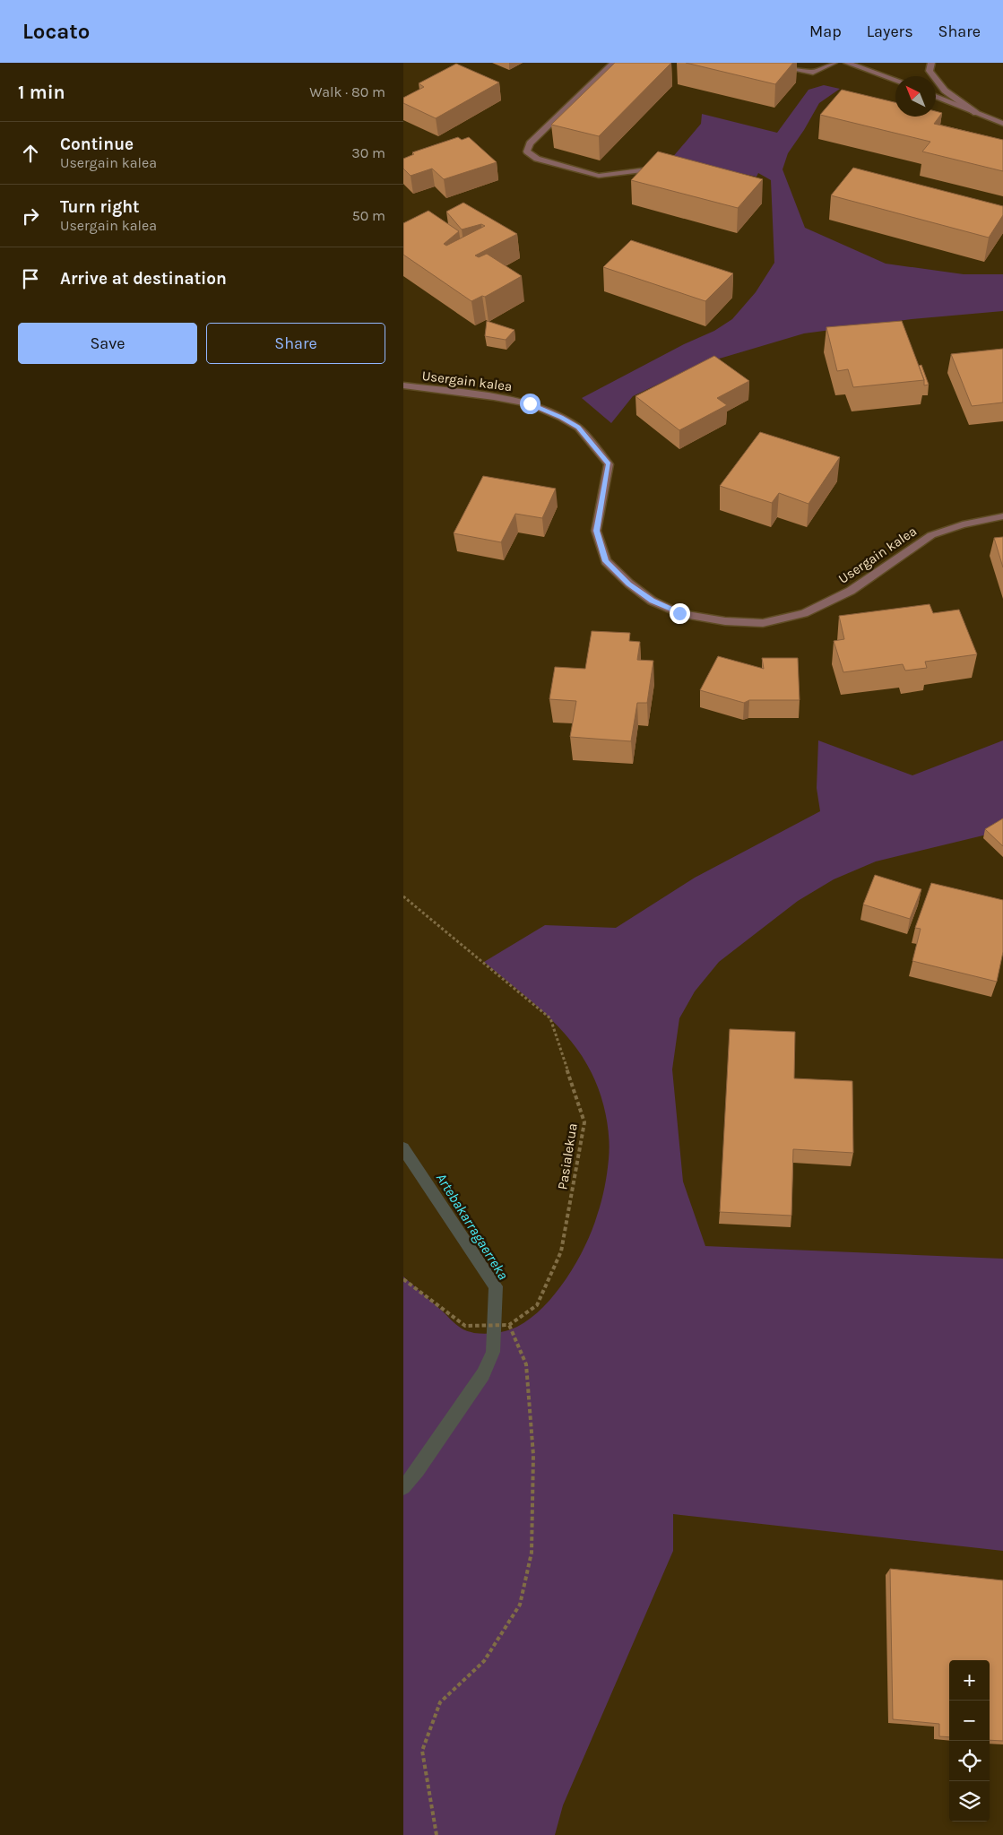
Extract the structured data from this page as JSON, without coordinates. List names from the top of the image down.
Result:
{
  "streets": {
    "street": ["Usergain kalea"],
    "path": ["Pasialekua"]
  },
  "water": ["Artebakarragaerreka"],
  "north": "top left",
  "page": {
    "header": "Locato",
    "nav": ["Map", "Layers", "Share"],
    "heading": ["1 min", "Walk · 80 m"],
    "list": [
      ["Continue", "Usergain kalea", "30 m"],
      ["Turn right", "Usergain kalea", "50 m"],
      "Arrive at destination"
    ],
    "buttons": ["Save", "Share"],
    "map_buttons": ["+", "−"]
  }
}
